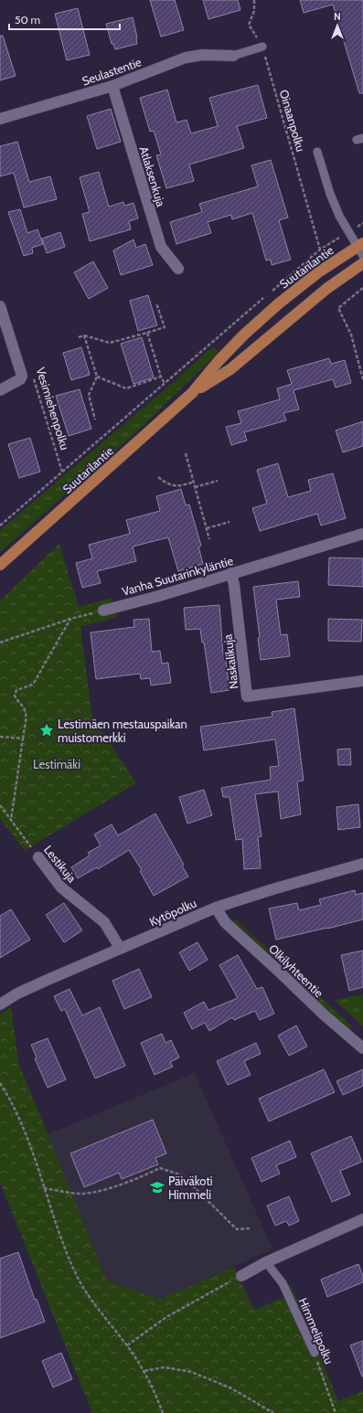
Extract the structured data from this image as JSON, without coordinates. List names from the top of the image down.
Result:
{
  "streets": {
    "main road": ["Suutarilantie"],
    "street": [
      "Seulastentie",
      "Atlaksenkuja",
      "Vanha Suutarinkyläntie",
      "Naskalikuja",
      "Lestikuja",
      "Kytöpolku",
      "Olkilyhteentie"
    ],
    "lane": ["Himmelipolku"],
    "path": ["Oinaanpolku", "Vesimiehenpolku"]
  },
  "crossings": [
    ["Seulastentie", "Atlaksenkuja"],
    ["Vanha Suutarinkyläntie", "Naskalikuja"],
    ["Lestikuja", "Kytöpolku"],
    ["Kytöpolku", "Olkilyhteentie"]
  ],
  "parks": ["Lestimäki"],
  "places": {
    "place": ["Lestimäen mestauspaikan muistomerkki"],
    "school or university": ["Päiväkoti Himmeli"]
  },
  "scale_bar": "50 m",
  "north": "top"
}
